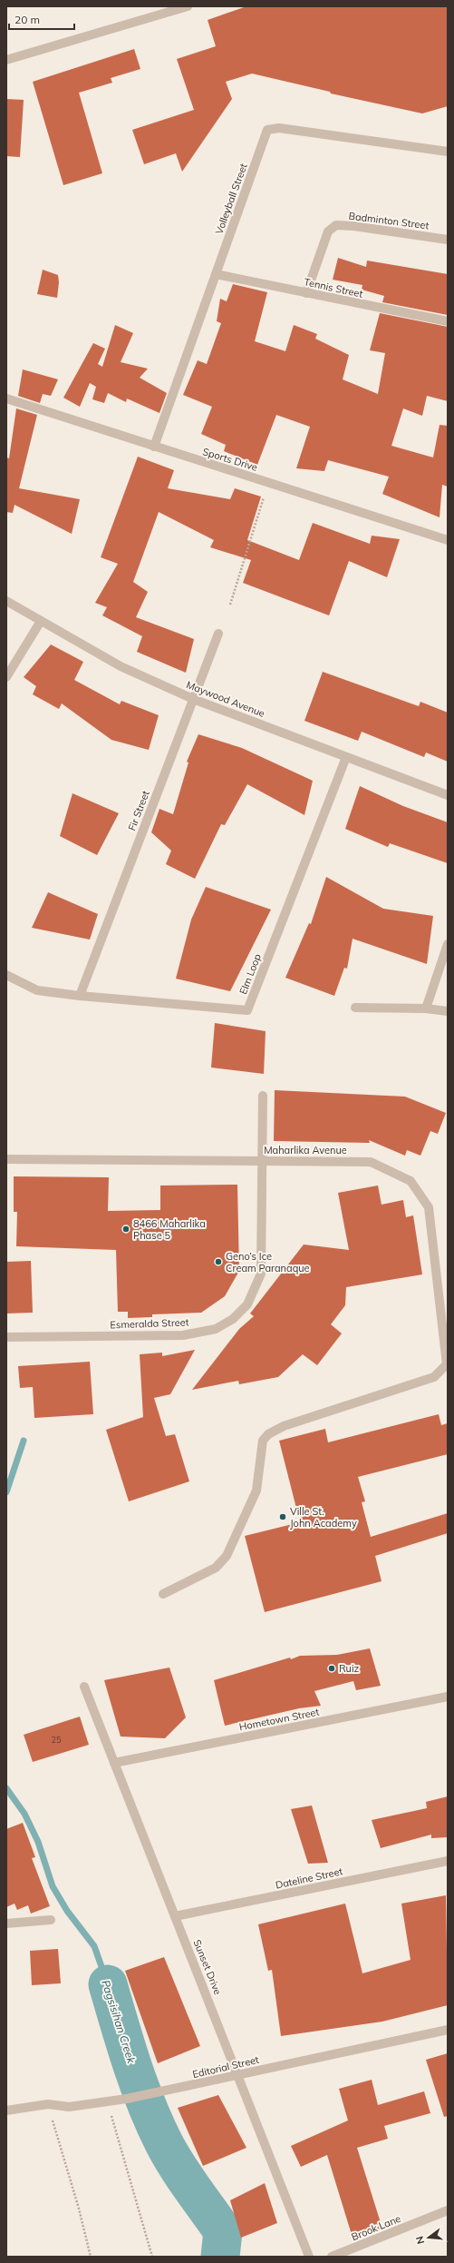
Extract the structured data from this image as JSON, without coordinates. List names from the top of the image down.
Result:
{
  "streets": {
    "street": [
      "Volleyball Street",
      "Badminton Street",
      "Tennis Street",
      "Sports Drive",
      "Maywood Avenue",
      "Fir Street",
      "Elm Loop",
      "Maharlika Avenue",
      "Esmeralda Street",
      "Hometown Street",
      "Dateline Street",
      "Sunset Drive",
      "Editorial Street",
      "Brook Lane"
    ]
  },
  "crossings": [
    ["Volleyball Street", "Tennis Street"],
    ["Volleyball Street", "Sports Drive"],
    ["Badminton Street", "Tennis Street"],
    ["Maywood Avenue", "Fir Street"],
    ["Maywood Avenue", "Elm Loop"],
    ["Fir Street", "Elm Loop"],
    ["Maharlika Avenue", "Esmeralda Street"],
    ["Hometown Street", "Sunset Drive"],
    ["Dateline Street", "Sunset Drive"],
    ["Sunset Drive", "Editorial Street"]
  ],
  "water": ["Pagsisihan Creek"],
  "places": [
    "8466 Maharlika Phase 5",
    "Geno’s Ice Cream Paranaque",
    "Ville St. John Academy",
    "Ruiz"
  ],
  "house_numbers": ["25"],
  "scale_bar": "20 m",
  "north": "left"
}
